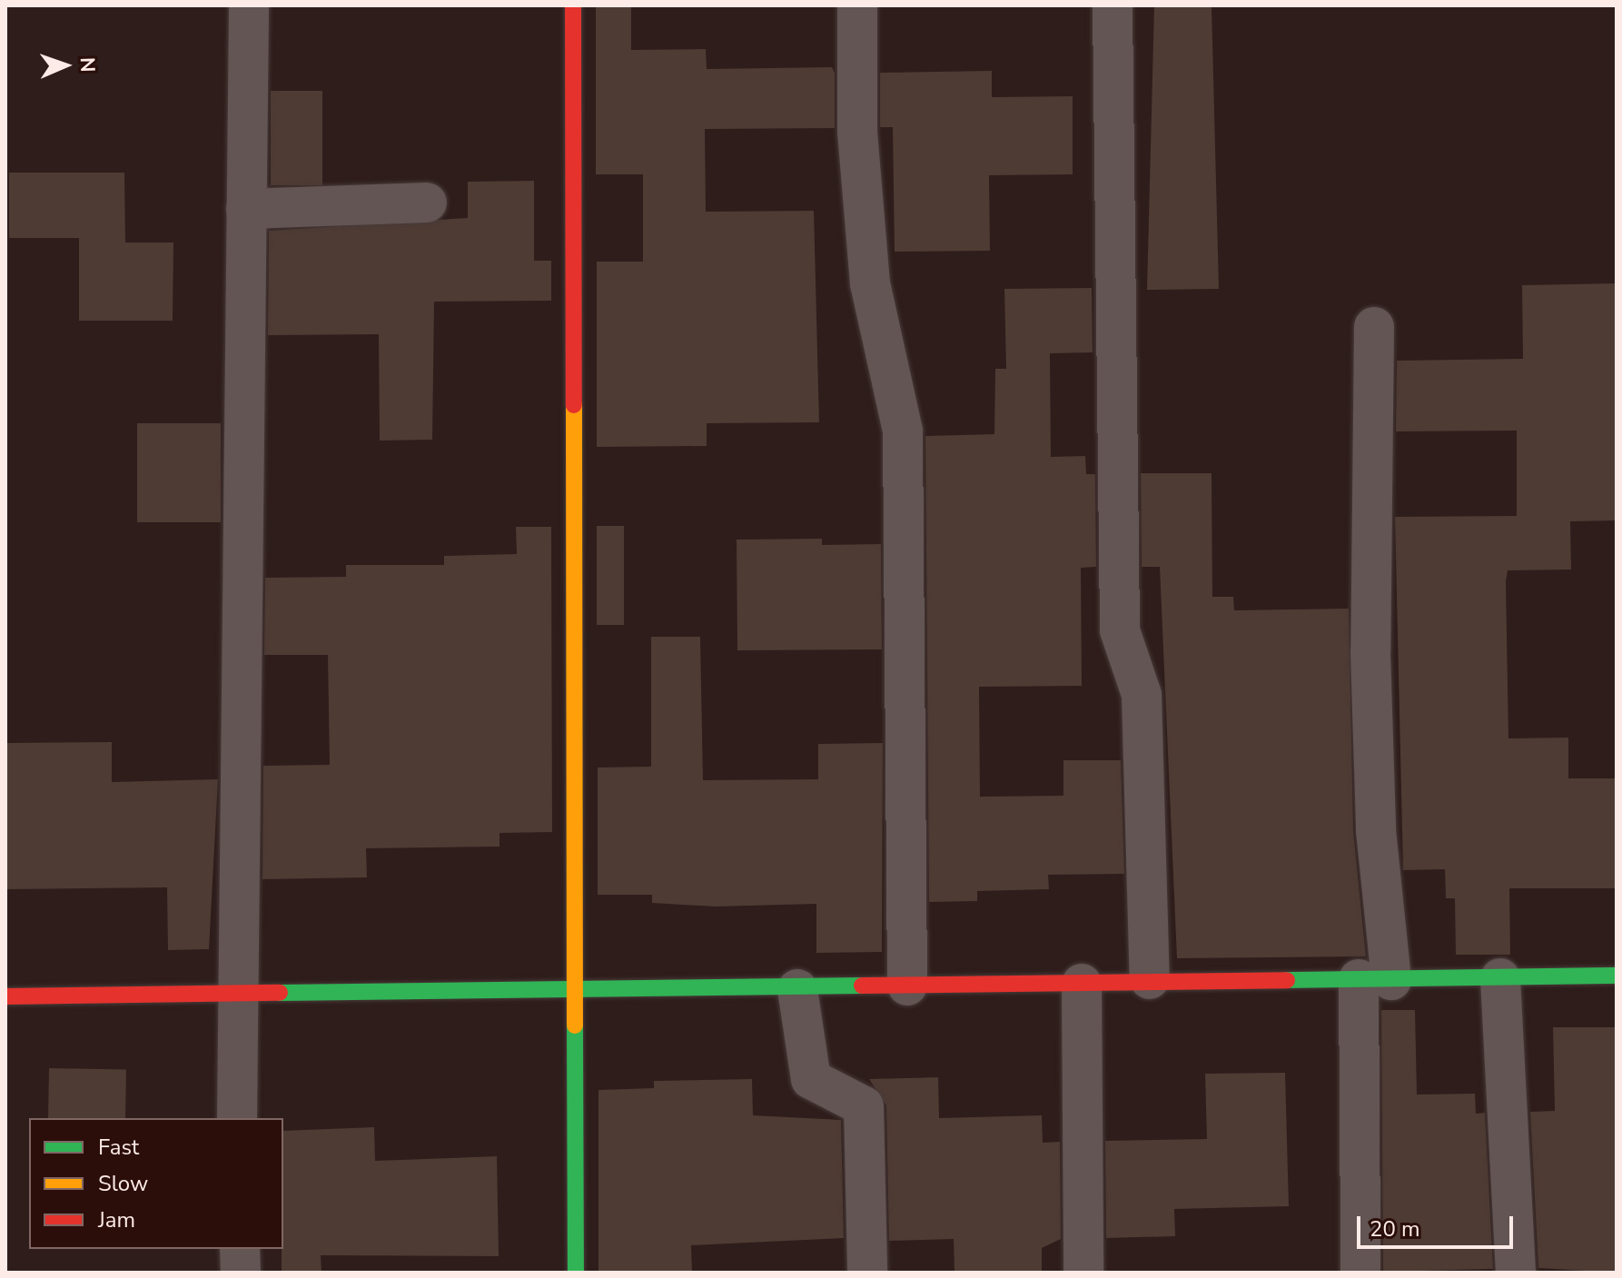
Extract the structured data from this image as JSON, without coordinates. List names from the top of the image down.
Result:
{
  "legend": ["Fast", "Slow", "Jam"],
  "scale_bar": "20 m",
  "north": "right"
}
